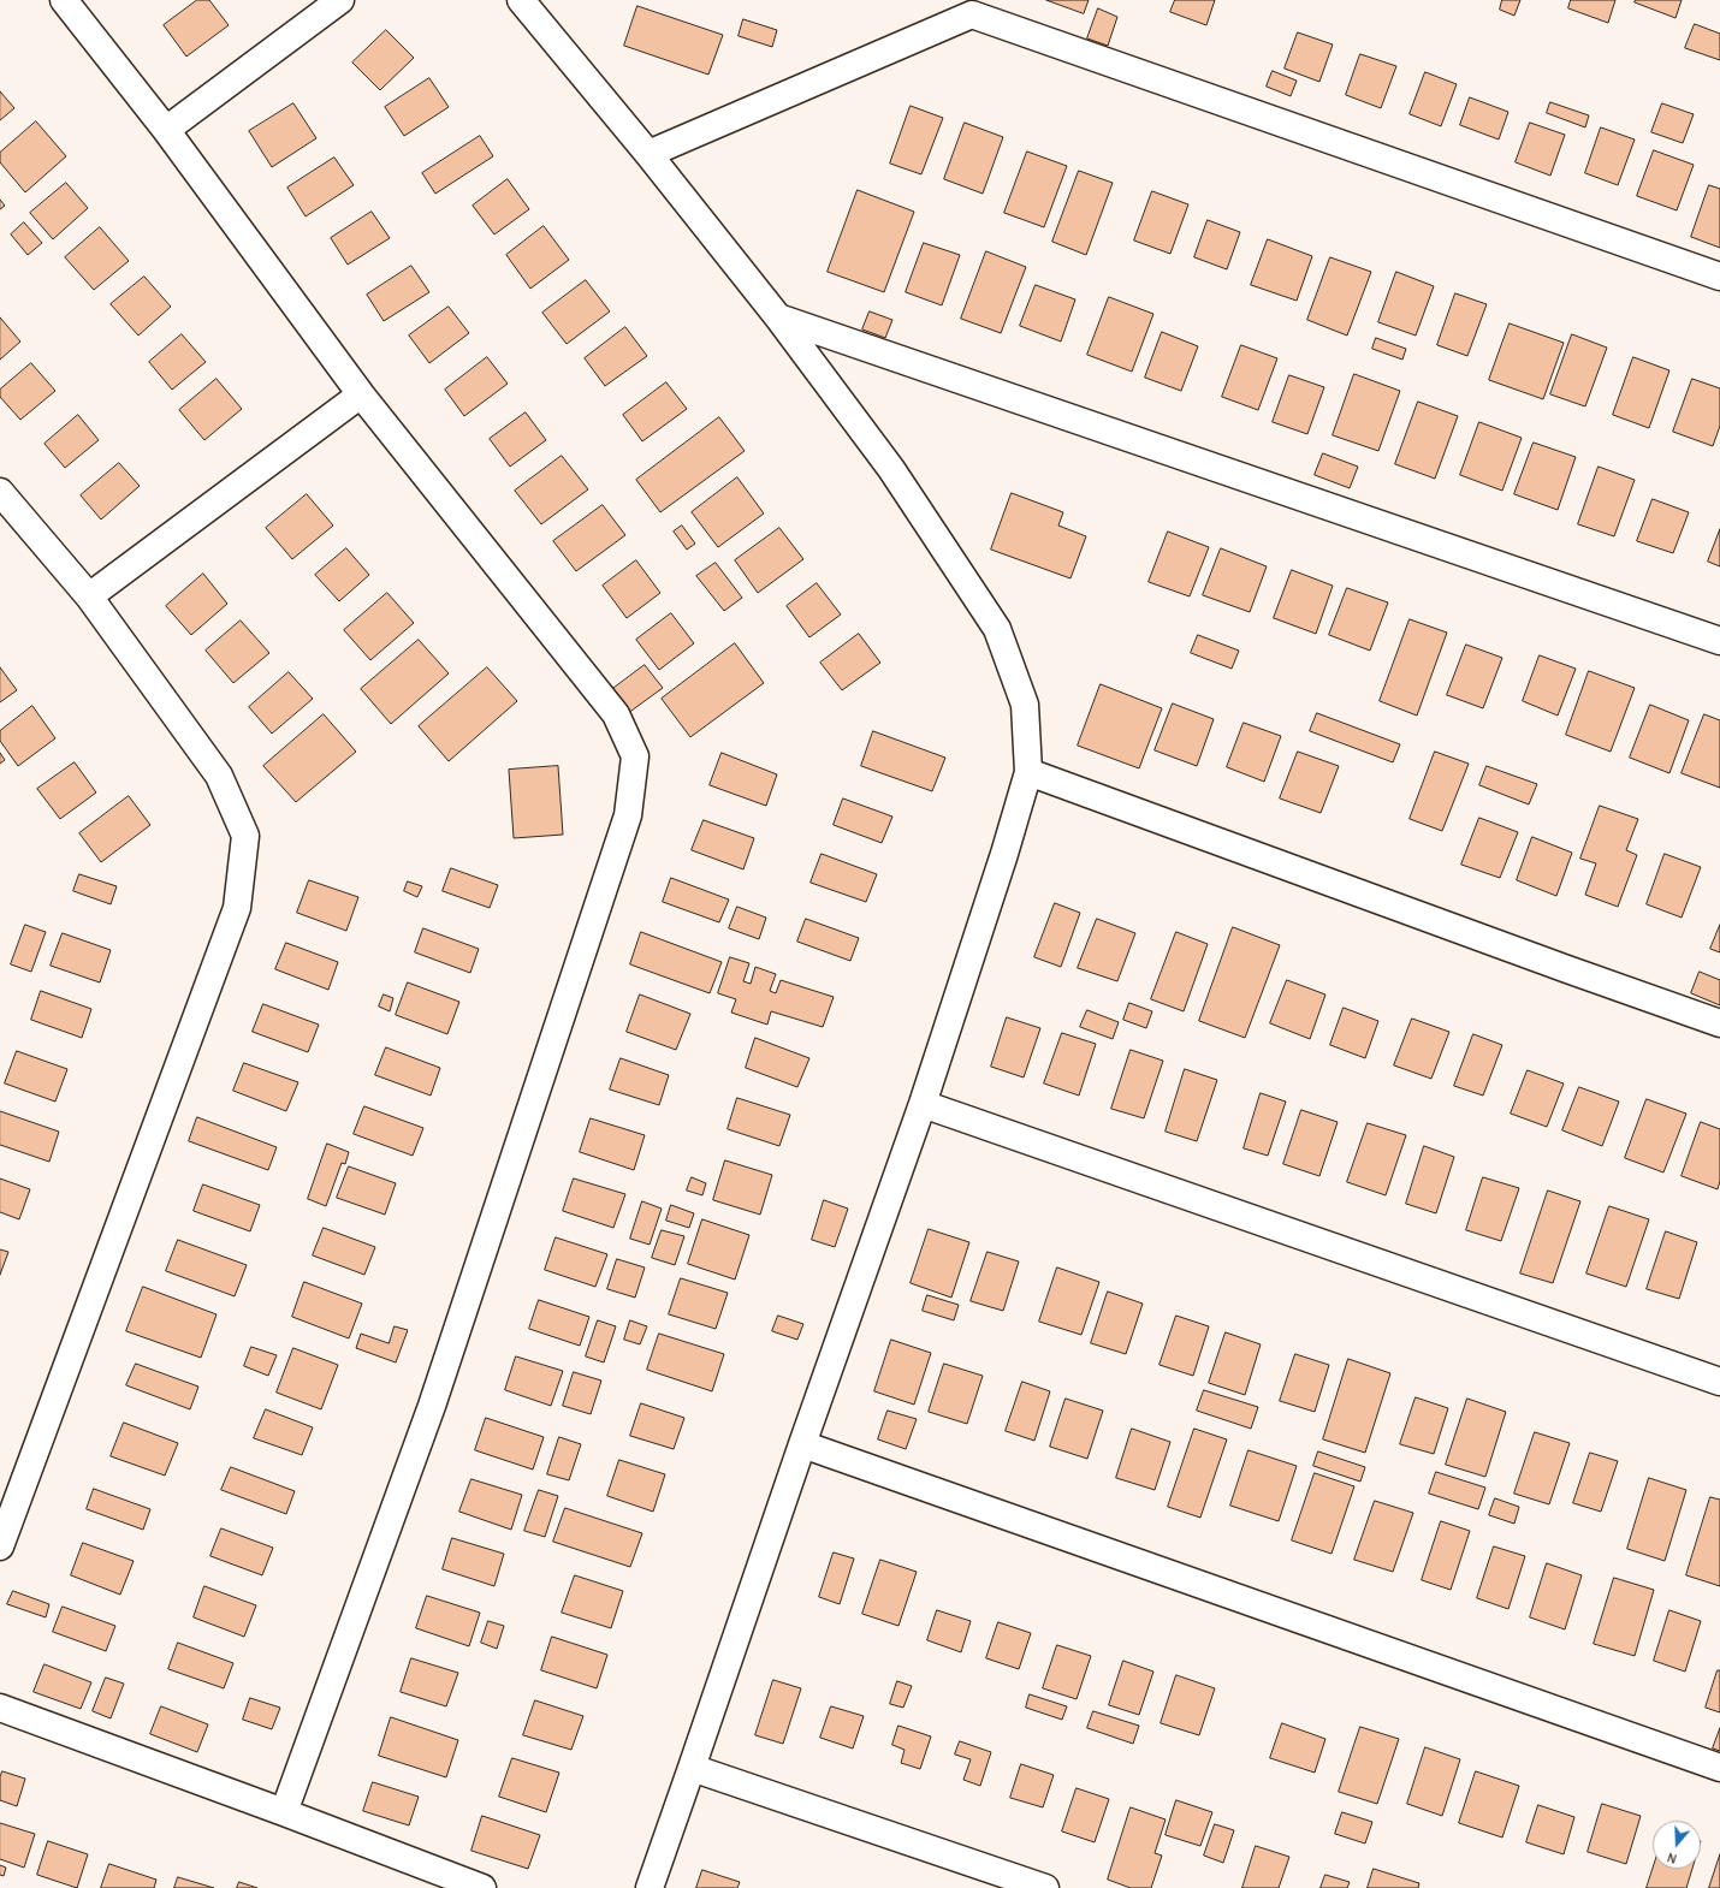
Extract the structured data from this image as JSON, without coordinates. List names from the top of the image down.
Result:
{
  "north": "bottom"
}
